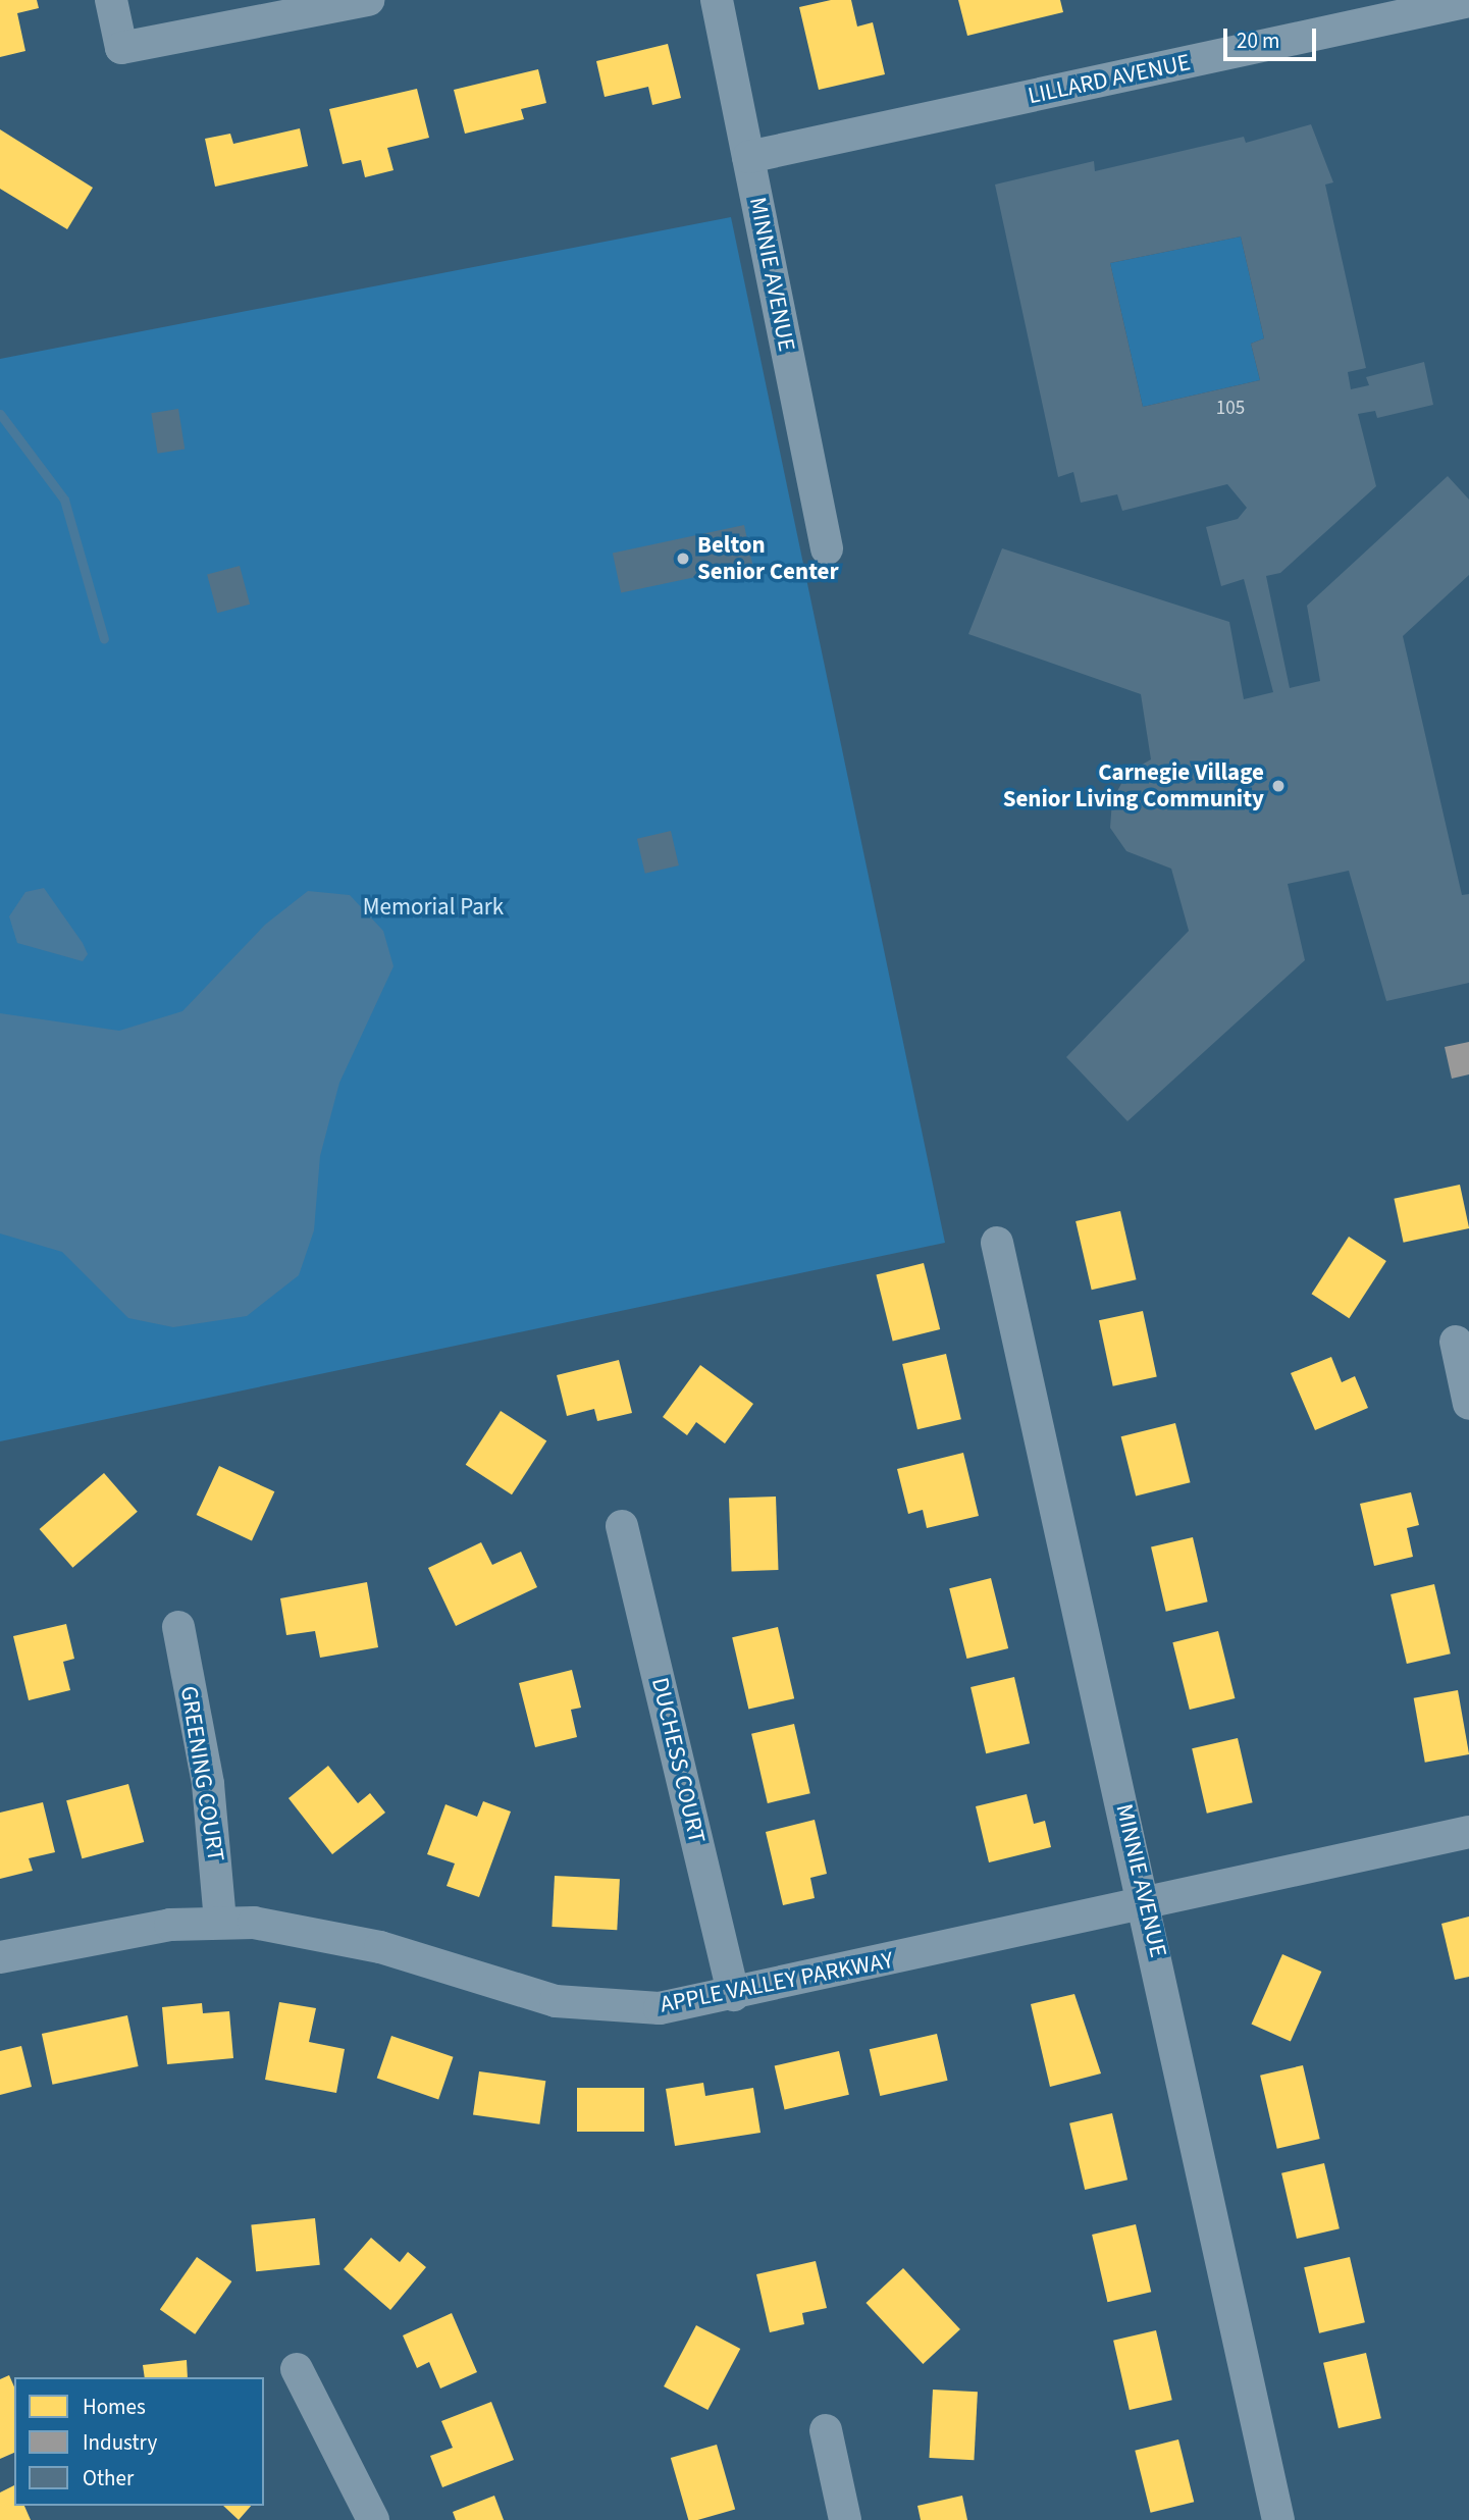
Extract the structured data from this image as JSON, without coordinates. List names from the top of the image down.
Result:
{
  "streets": {
    "street": [
      "LILLARD AVENUE",
      "MINNIE AVENUE",
      "DUCHESS COURT",
      "GREENING COURT",
      "APPLE VALLEY PARKWAY"
    ]
  },
  "crossings": [
    ["LILLARD AVENUE", "MINNIE AVENUE"],
    ["MINNIE AVENUE", "APPLE VALLEY PARKWAY"],
    ["DUCHESS COURT", "APPLE VALLEY PARKWAY"],
    ["GREENING COURT", "APPLE VALLEY PARKWAY"]
  ],
  "parks": ["Memorial Park"],
  "places": ["Belton Senior Center", "Carnegie Village Senior Living Community"],
  "house_numbers": ["105"],
  "legend": ["Homes", "Industry", "Other"],
  "scale_bar": "20 m"
}
